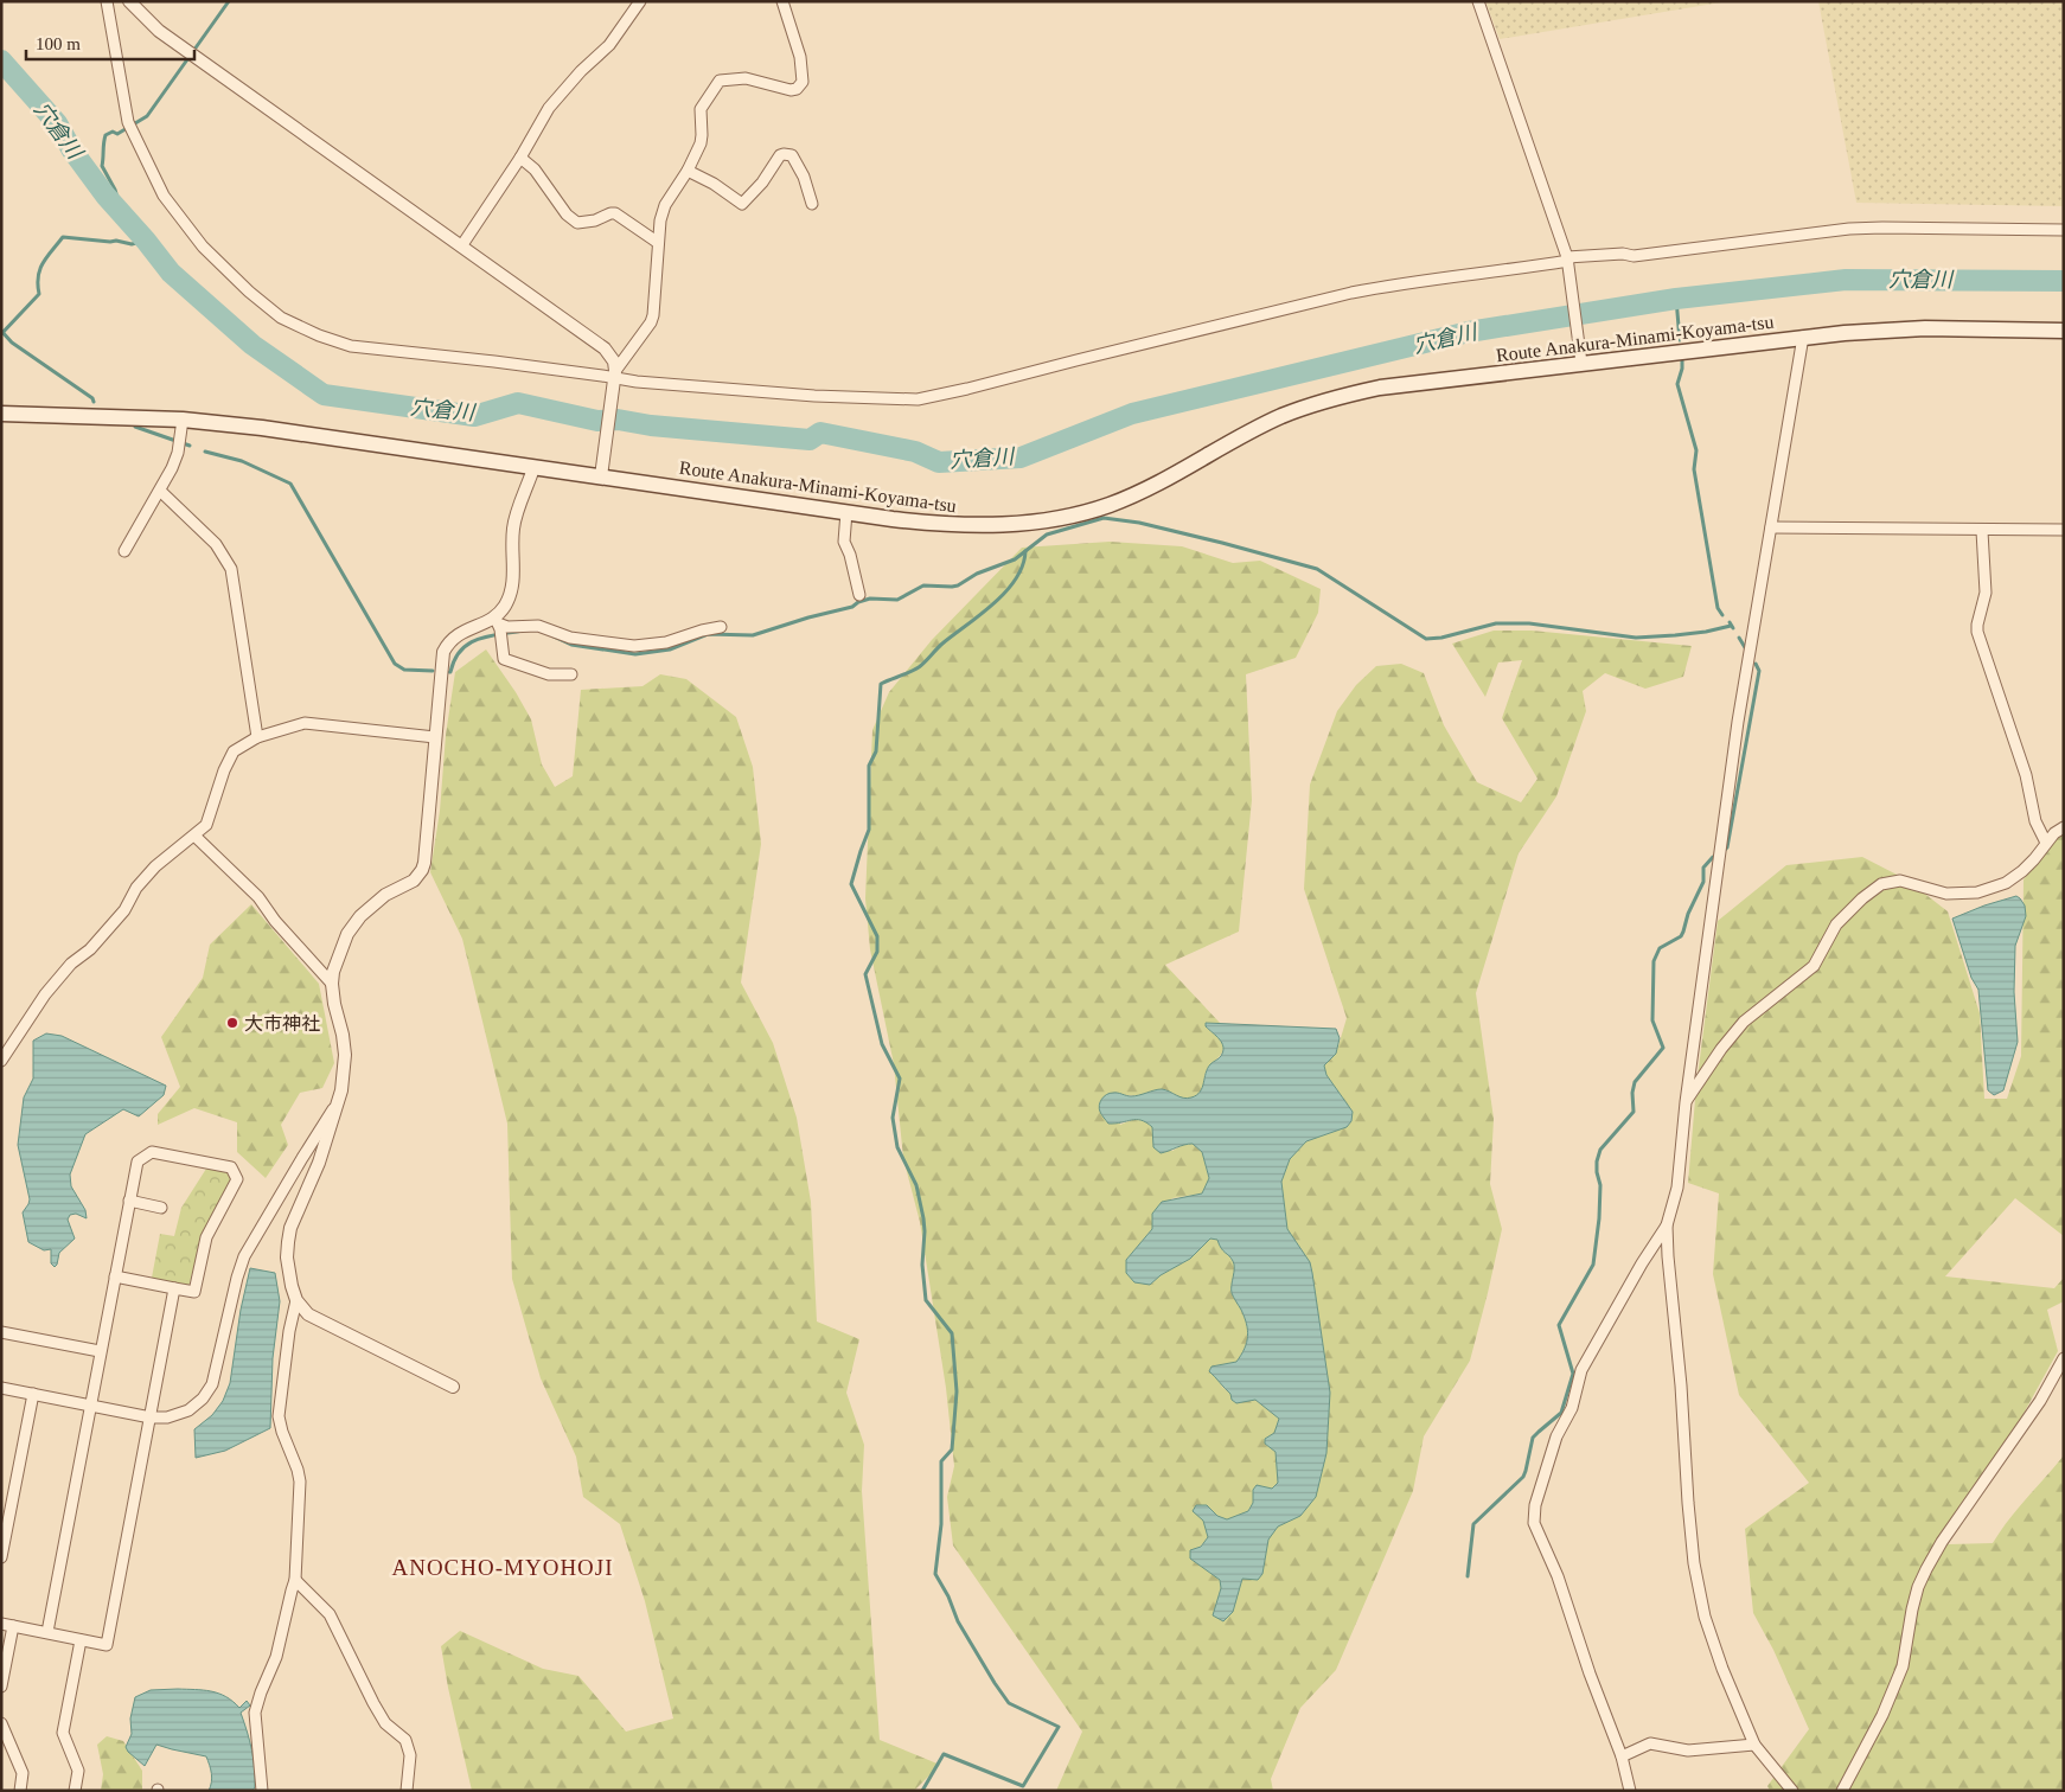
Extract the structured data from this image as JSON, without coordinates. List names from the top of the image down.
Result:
{
  "streets": {
    "main road": ["Route Anakura-Minami-Koyama-tsu"]
  },
  "districts": ["ANOCHO-MYOHOJI"],
  "water": ["穴倉川"],
  "places": ["大市神社"],
  "scale_bar": "100 m"
}
